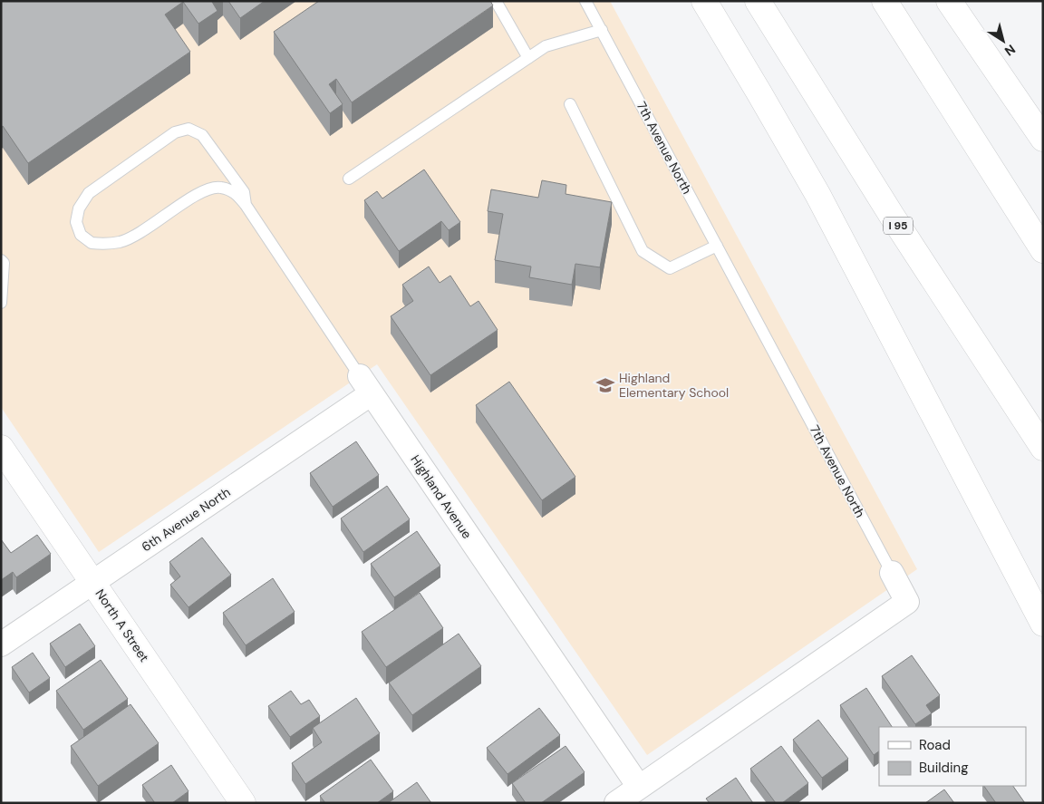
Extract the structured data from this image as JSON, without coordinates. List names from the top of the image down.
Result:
{
  "streets": {
    "main road": ["I 95", "North A Street"],
    "street": ["7th Avenue North", "Highland Avenue", "6th Avenue North"]
  },
  "crossings": [
    ["7th Avenue North", "Highland Avenue"],
    ["Highland Avenue", "6th Avenue North"],
    ["6th Avenue North", "North A Street"]
  ],
  "places": {
    "school or university": ["Highland Elementary School"]
  },
  "legend": ["Road", "Building"],
  "north": "bottom right"
}
